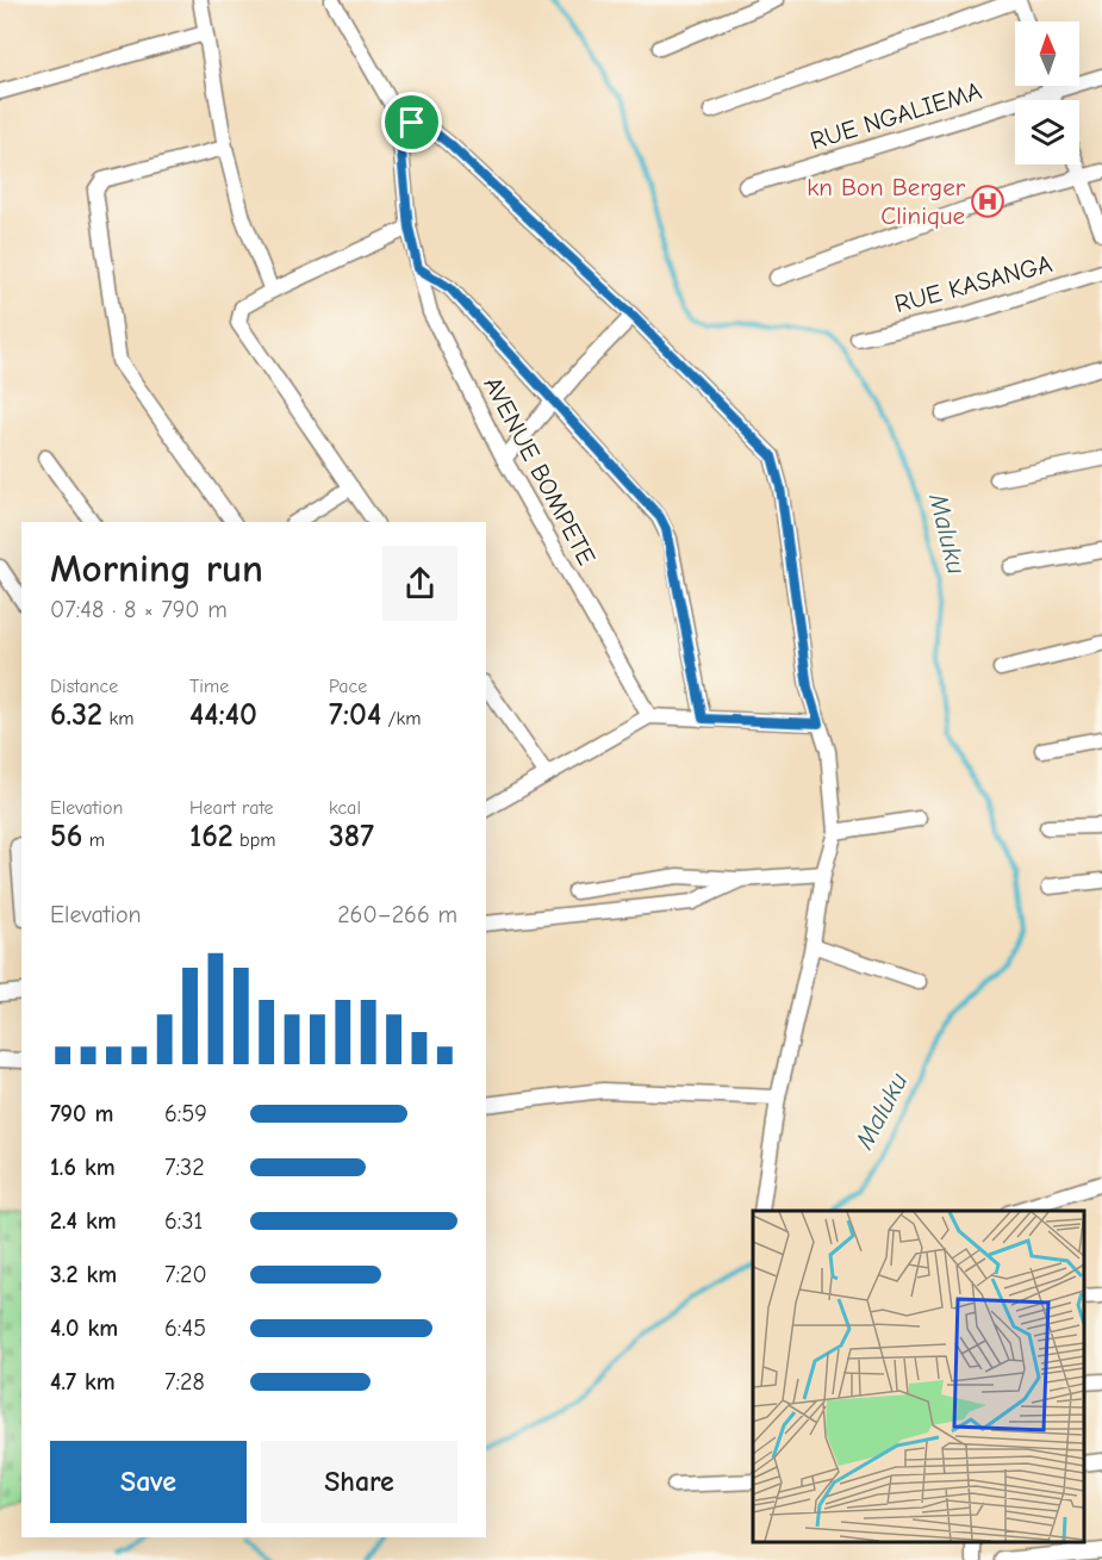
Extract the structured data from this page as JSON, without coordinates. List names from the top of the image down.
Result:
{
  "streets": {
    "street": ["RUE NGALIEMA", "RUE KASANGA", "AVENUE BOMPETE"]
  },
  "water": ["Maluku"],
  "places": {
    "hospital": ["kn Bon Berger Clinique"]
  },
  "north": "top",
  "page": {
    "heading": ["Morning run", "07:48 · 8 × 790 m"],
    "stats": [
      ["Distance", "6.32 km"],
      ["Time", "44:40"],
      ["Pace", "7:04 /km"],
      ["Elevation", "56 m"],
      ["Heart rate", "162 bpm"],
      ["kcal", "387"]
    ],
    "chart": ["Elevation", "260–266 m"],
    "list": [
      {
        "name": "790 m",
        "note": "6:59"
      },
      {
        "name": "1.6 km",
        "note": "7:32"
      },
      {
        "name": "2.4 km",
        "note": "6:31"
      },
      {
        "name": "3.2 km",
        "note": "7:20"
      },
      {
        "name": "4.0 km",
        "note": "6:45"
      },
      {
        "name": "4.7 km",
        "note": "7:28"
      }
    ],
    "buttons": ["Save", "Share"]
  }
}
